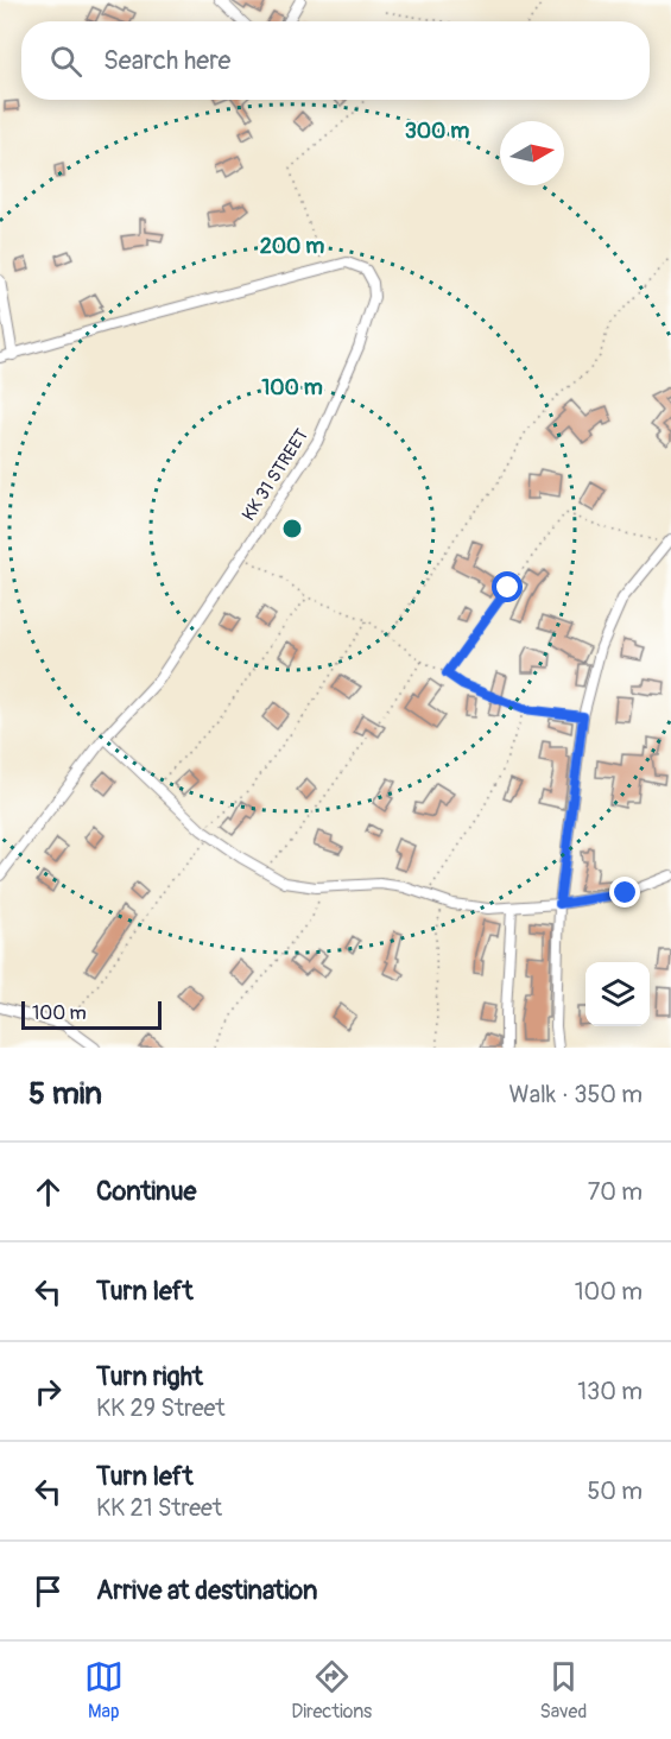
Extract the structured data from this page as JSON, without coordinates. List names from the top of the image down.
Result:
{
  "streets": {
    "street": ["KK 31 STREET"]
  },
  "scale_bar": "100 m",
  "north": "right",
  "page": {
    "search": "Search here",
    "scale": "100 m",
    "heading": ["5 min", "Walk · 350 m"],
    "list": [
      ["Continue", "70 m"],
      ["Turn left", "100 m"],
      ["Turn right", "KK 29 Street", "130 m"],
      ["Turn left", "KK 21 Street", "50 m"],
      "Arrive at destination"
    ],
    "nav": ["Map", "Directions", "Saved"]
  },
  "rings": ["300 m", "200 m", "100 m"]
}
